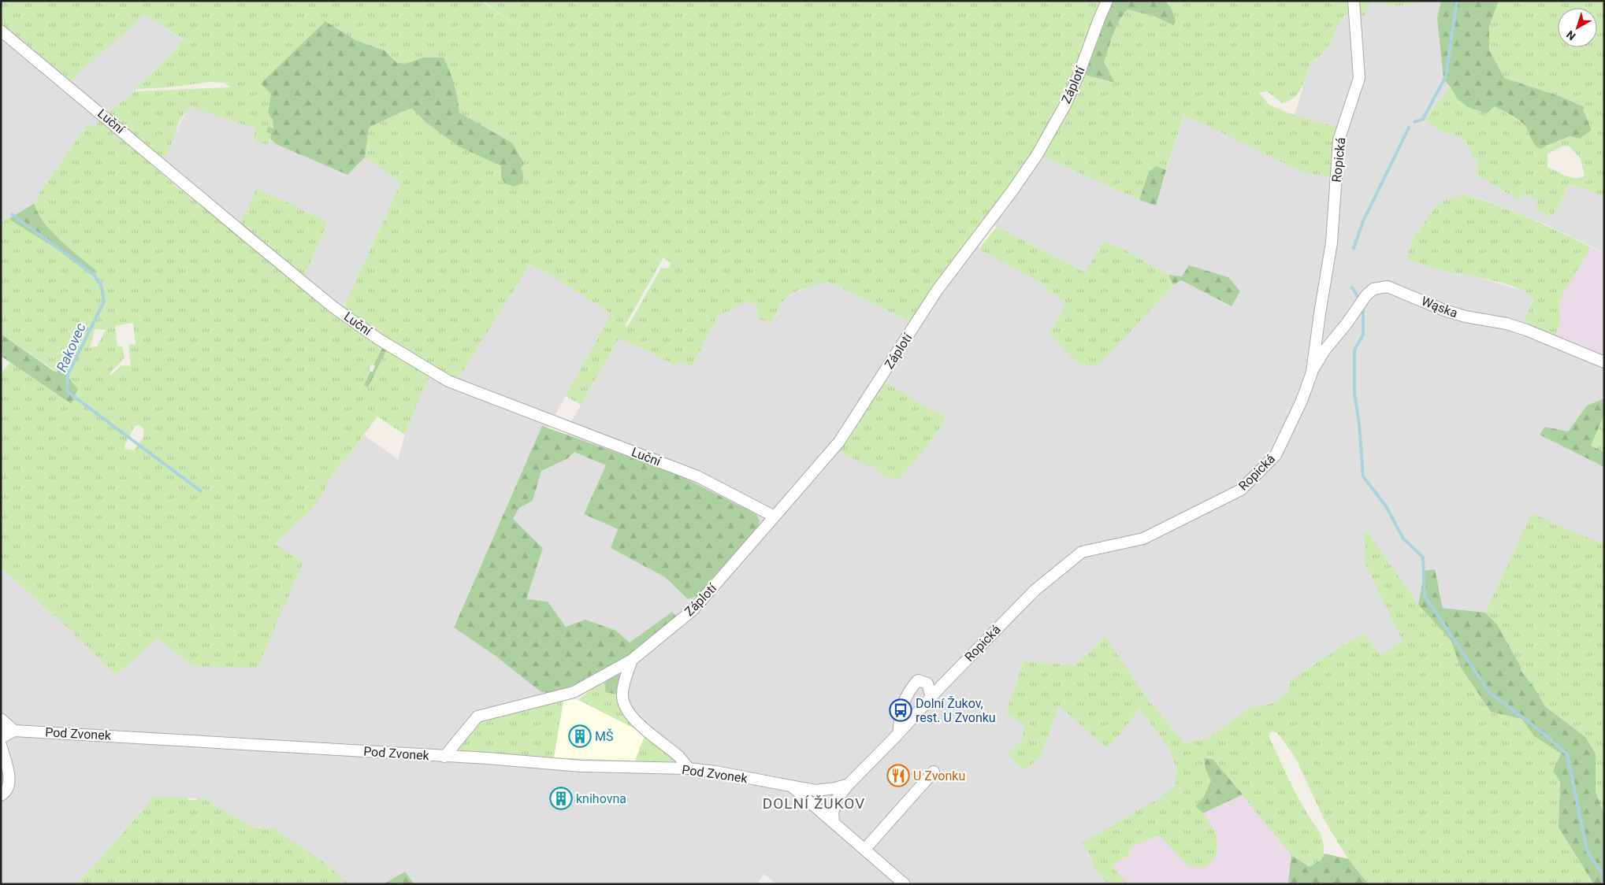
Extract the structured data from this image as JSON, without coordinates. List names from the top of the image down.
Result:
{
  "streets": {
    "street": [
      "Záplotí",
      "Luční",
      "Ropická",
      "Wąska",
      "Pod Zvonek"
    ]
  },
  "crossings": [
    ["Záplotí", "Luční"],
    ["Záplotí", "Pod Zvonek"],
    ["Ropická", "Wąska"],
    ["Ropická", "Pod Zvonek"]
  ],
  "districts": ["DOLNÍ ŽUKOV"],
  "water": ["Rakovec"],
  "places": {
    "bus stop": ["Dolní Žukov, rest. U Zvonku"],
    "building": ["MŠ", "knihovna"],
    "restaurant": ["U Zvonku"]
  },
  "north": "bottom left"
}
